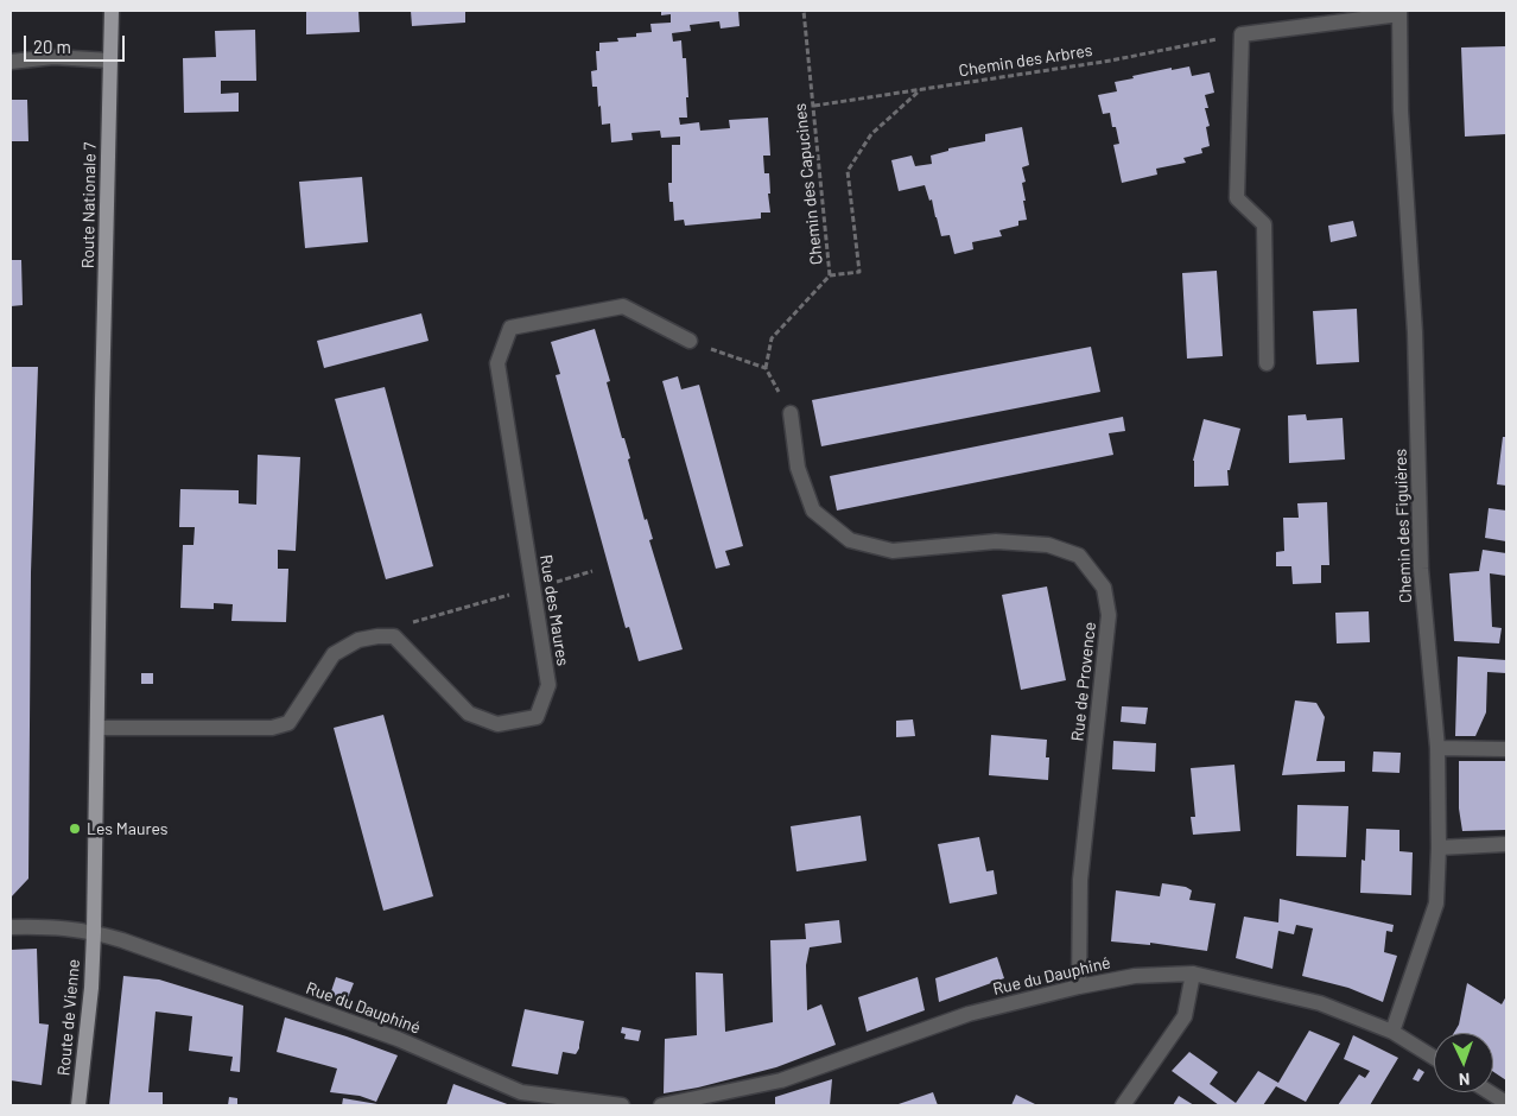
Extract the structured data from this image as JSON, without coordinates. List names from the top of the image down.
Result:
{
  "streets": {
    "main road": ["Route Nationale 7", "Route de Vienne"],
    "street": [
      "Chemin des Figuières",
      "Rue des Maures",
      "Rue de Provence",
      "Rue du Dauphiné"
    ],
    "path": ["Chemin des Arbres", "Chemin des Capucines"]
  },
  "crossings": [
    ["Chemin des Arbres", "Chemin des Capucines"],
    ["Route Nationale 7", "Route de Vienne"],
    ["Chemin des Figuières", "Rue du Dauphiné"],
    ["Rue de Provence", "Rue du Dauphiné"],
    ["Rue du Dauphiné", "Route de Vienne"]
  ],
  "places": ["Les Maures"],
  "scale_bar": "20 m",
  "north": "bottom"
}
